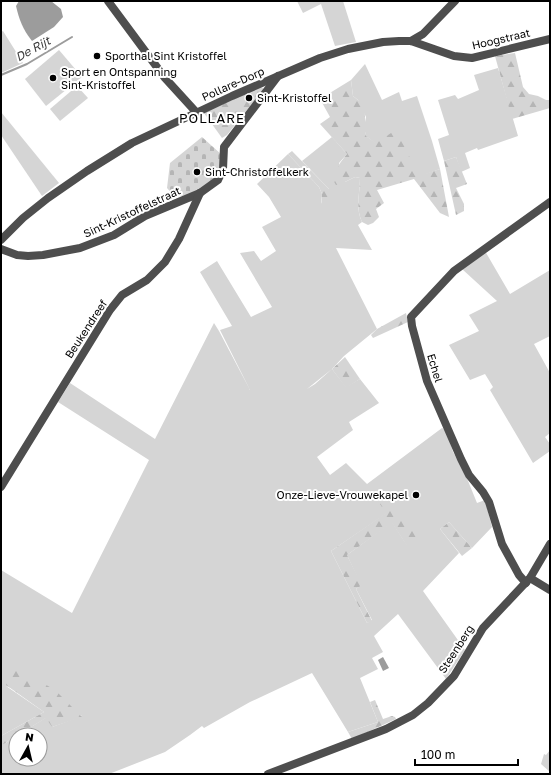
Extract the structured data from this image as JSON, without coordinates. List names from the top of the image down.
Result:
{
  "streets": {
    "street": [
      "Hoogstraat",
      "Pollare-Dorp",
      "Sint-Kristoffelstraat",
      "Beukendreef",
      "Echel",
      "Steenberg"
    ]
  },
  "crossings": [
    ["Hoogstraat", "Pollare-Dorp"],
    ["Pollare-Dorp", "Sint-Kristoffelstraat"],
    ["Sint-Kristoffelstraat", "Beukendreef"],
    ["Echel", "Steenberg"]
  ],
  "districts": ["POLLARE"],
  "water": ["De Rijt"],
  "places": [
    "Sporthal Sint Kristoffel",
    "Sport en Ontspanning Sint-Kristoffel",
    "Sint-Kristoffel",
    "Sint-Christoffelkerk",
    "Onze-Lieve-Vrouwekapel"
  ],
  "scale_bar": "100 m",
  "north": "top"
}
